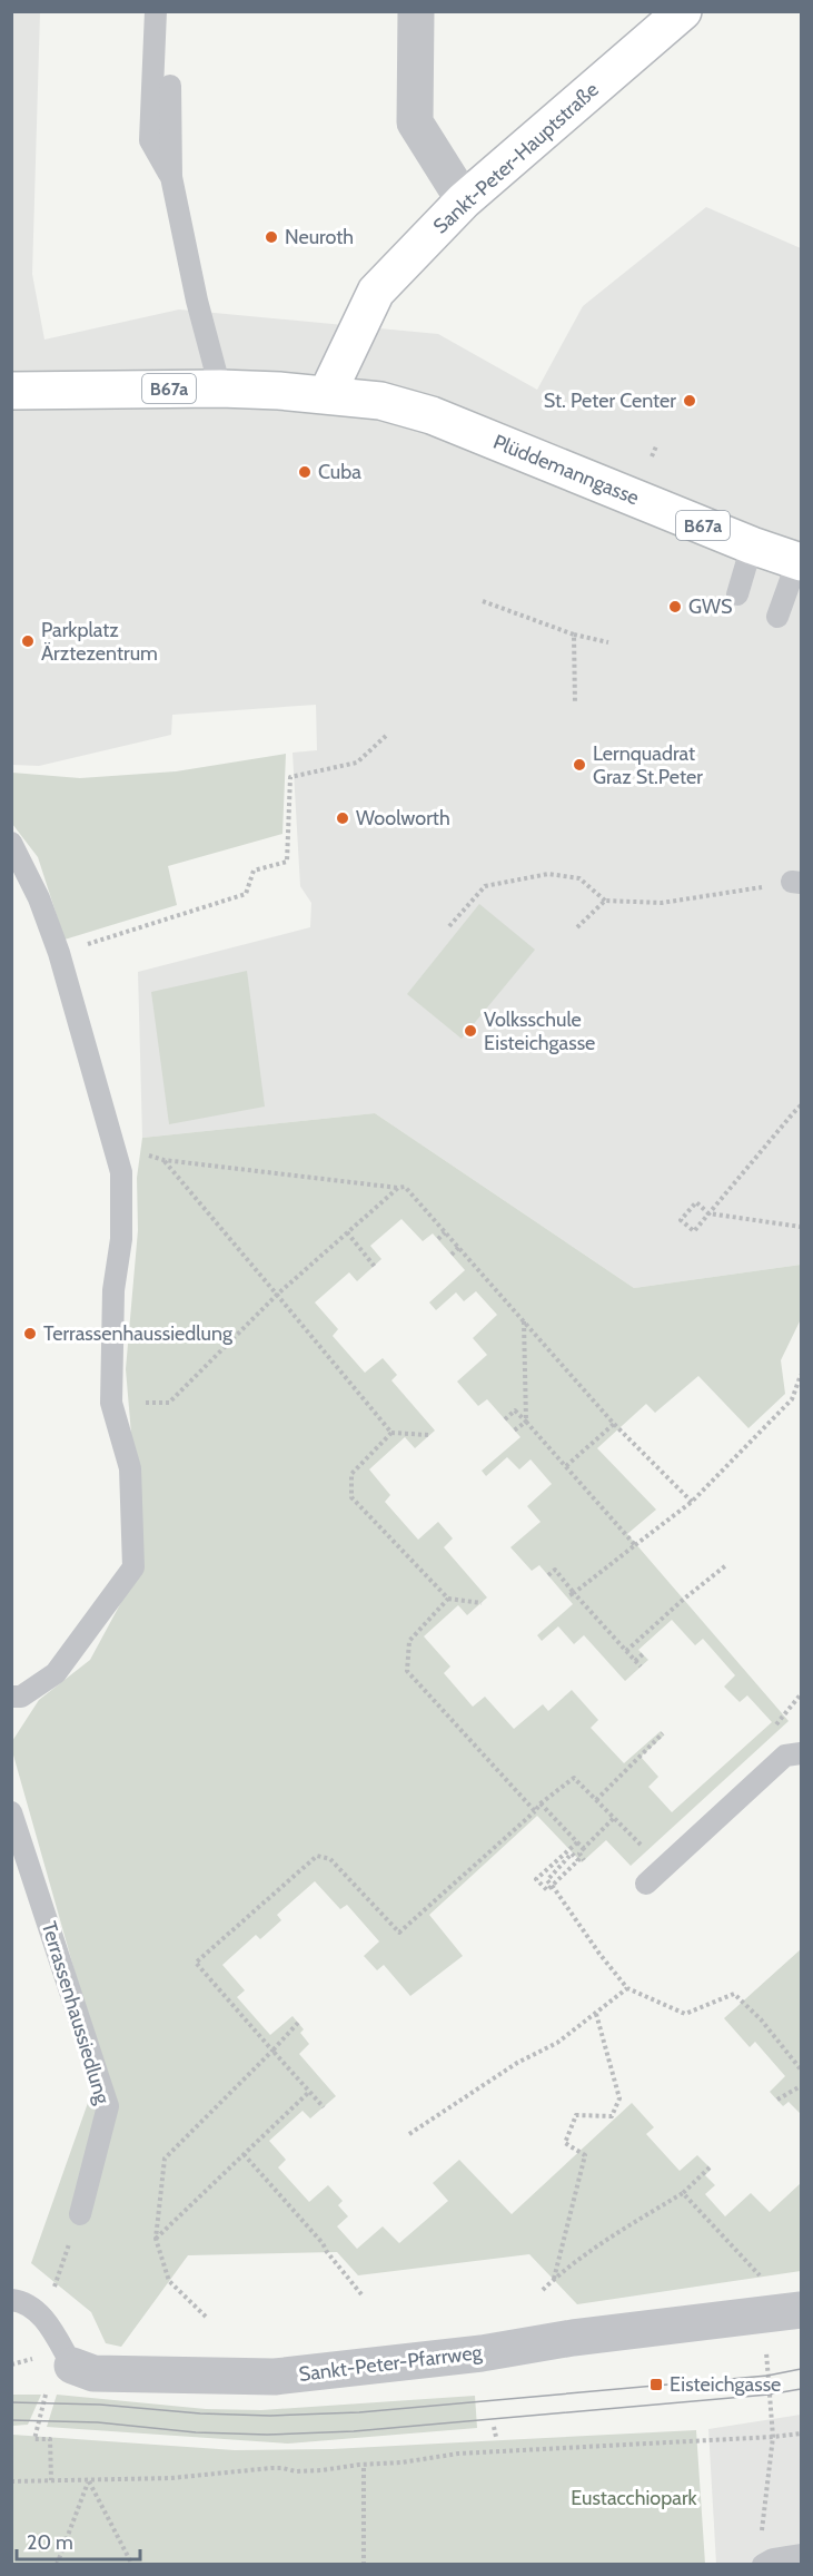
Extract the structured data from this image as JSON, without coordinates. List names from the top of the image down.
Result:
{
  "streets": {
    "main road": ["Sankt-Peter-Hauptstraße", "B67a", "Plüddemanngasse"],
    "street": ["Sankt-Peter-Pfarrweg"],
    "lane": ["Terrassenhaussiedlung"]
  },
  "crossings": [
    ["Sankt-Peter-Hauptstraße", "B67a"],
    ["Sankt-Peter-Hauptstraße", "Plüddemanngasse"],
    ["B67a", "Plüddemanngasse"]
  ],
  "parks": ["Eustacchiopark"],
  "places": {
    "other": [
      "Neuroth",
      "St. Peter Center",
      "Cuba",
      "GWS",
      "Parkplatz Ärztezentrum",
      "Lernquadrat Graz St.Peter",
      "Woolworth",
      "Volksschule Eisteichgasse",
      "Terrassenhaussiedlung"
    ],
    "transit": ["Eisteichgasse"]
  },
  "scale_bar": "20 m"
}
